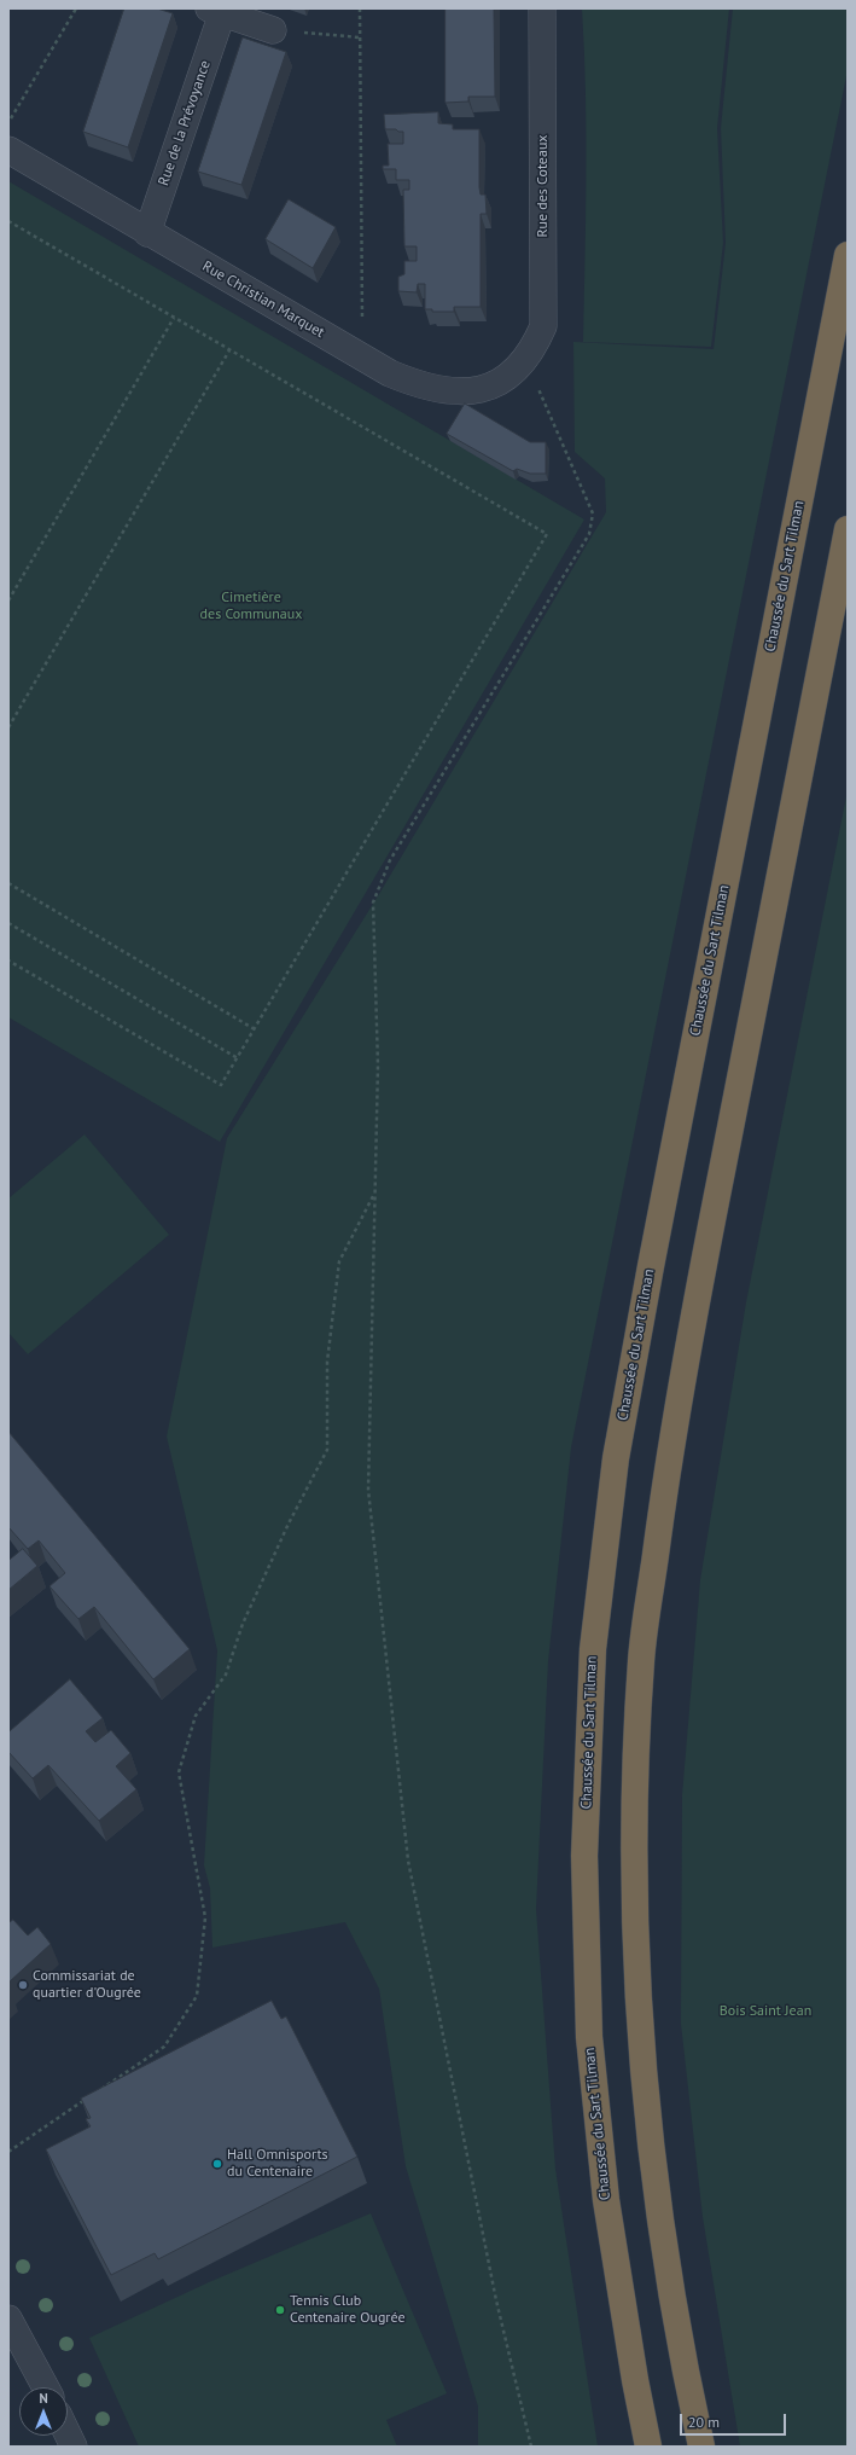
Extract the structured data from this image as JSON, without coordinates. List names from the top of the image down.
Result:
{
  "streets": {
    "highway": ["Chaussée du Sart Tilman"],
    "street": ["Rue de la Prévoyance", "Rue des Coteaux", "Rue Christian Marquet"]
  },
  "crossings": [
    ["Rue de la Prévoyance", "Rue Christian Marquet"],
    ["Rue des Coteaux", "Rue Christian Marquet"]
  ],
  "parks": ["Cimetière des Communaux", "Bois Saint Jean"],
  "places": ["Commissariat de quartier d'Ougrée", "Hall Omnisports du Centenaire", "Tennis Club Centenaire Ougrée"],
  "scale_bar": "20 m",
  "north": "top"
}
